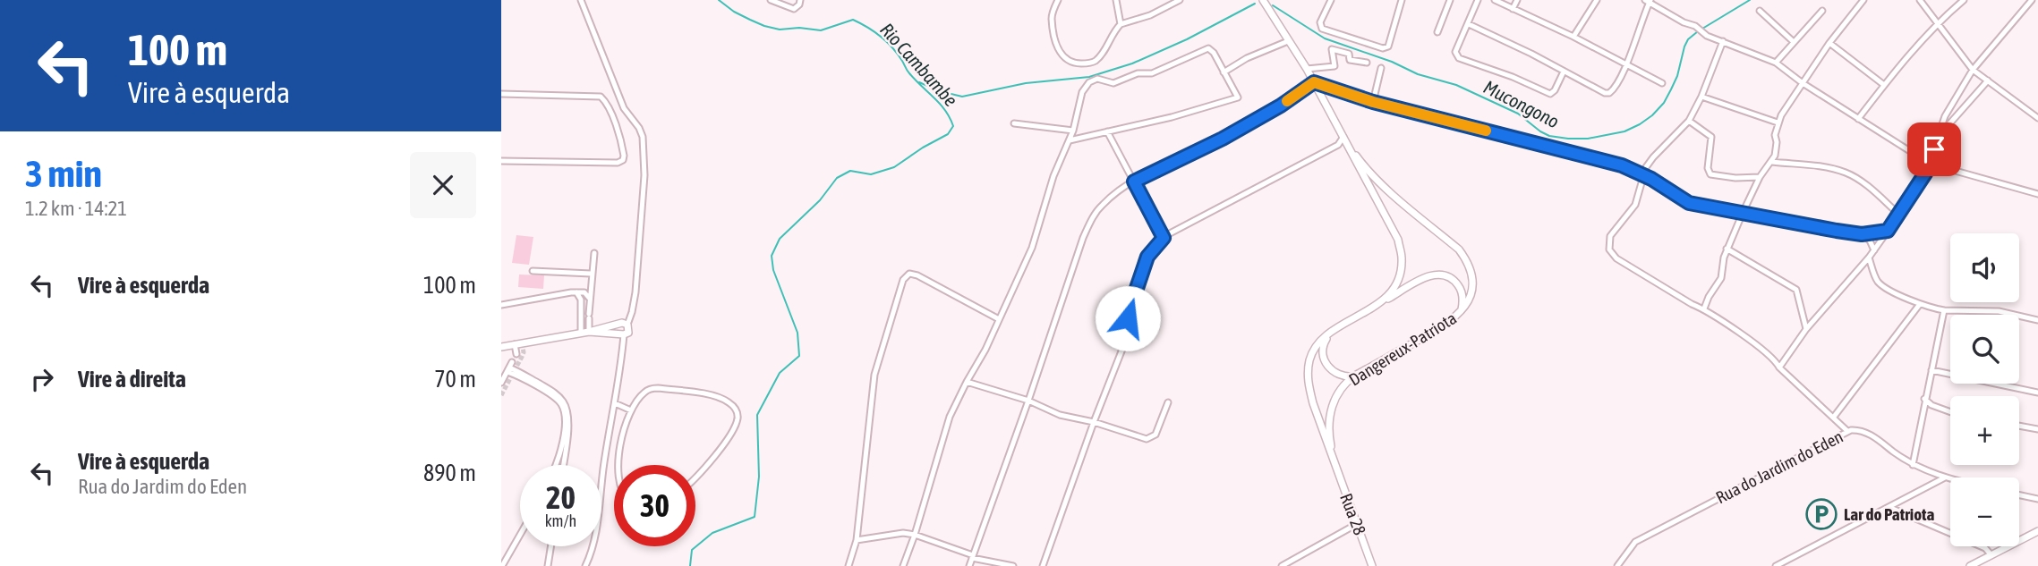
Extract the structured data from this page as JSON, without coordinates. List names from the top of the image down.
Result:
{
  "streets": {
    "street": ["Dangereux-Patriota", "Rua do Jardim do Eden", "Rua 28"]
  },
  "crossings": [
    ["Dangereux-Patriota", "Rua 28"]
  ],
  "water": ["Rio Cambambe", "Mucongono"],
  "places": {
    "parking": ["Lar do Patriota"]
  },
  "page": {
    "turn": ["100 m", "Vire à esquerda"],
    "heading": ["3 min", "1.2 km · 14:21"],
    "map_buttons": ["+", "−"],
    "list": [
      {
        "name": "Vire à esquerda",
        "value": "100 m"
      },
      {
        "name": "Vire à direita",
        "value": "70 m"
      },
      {
        "name": "Vire à esquerda",
        "note": "Rua do Jardim do Eden",
        "value": "890 m"
      }
    ],
    "speed": "20 km/h",
    "limit": "30"
  }
}
